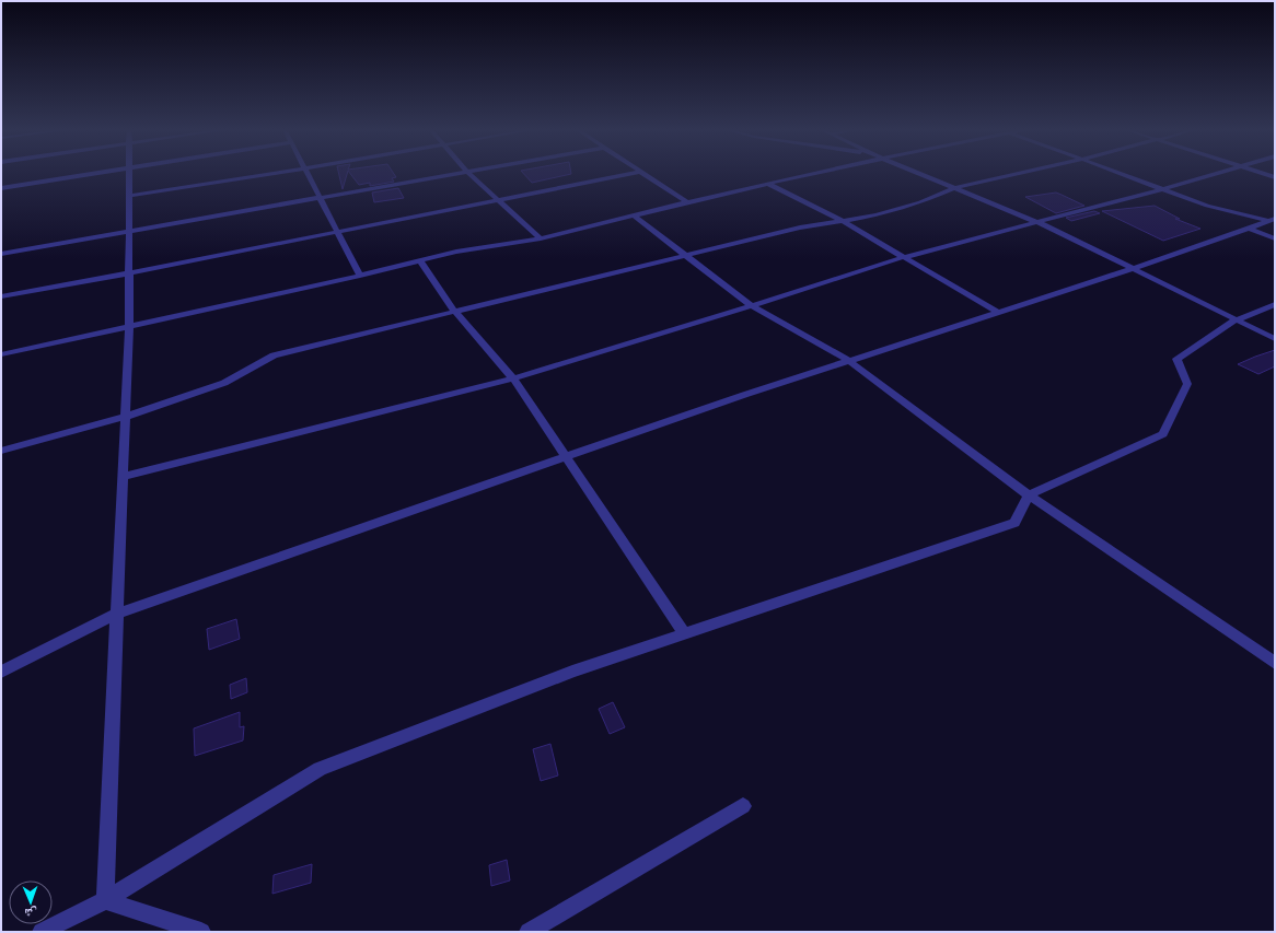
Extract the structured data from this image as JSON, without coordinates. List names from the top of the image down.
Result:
{
  "north": "bottom"
}
